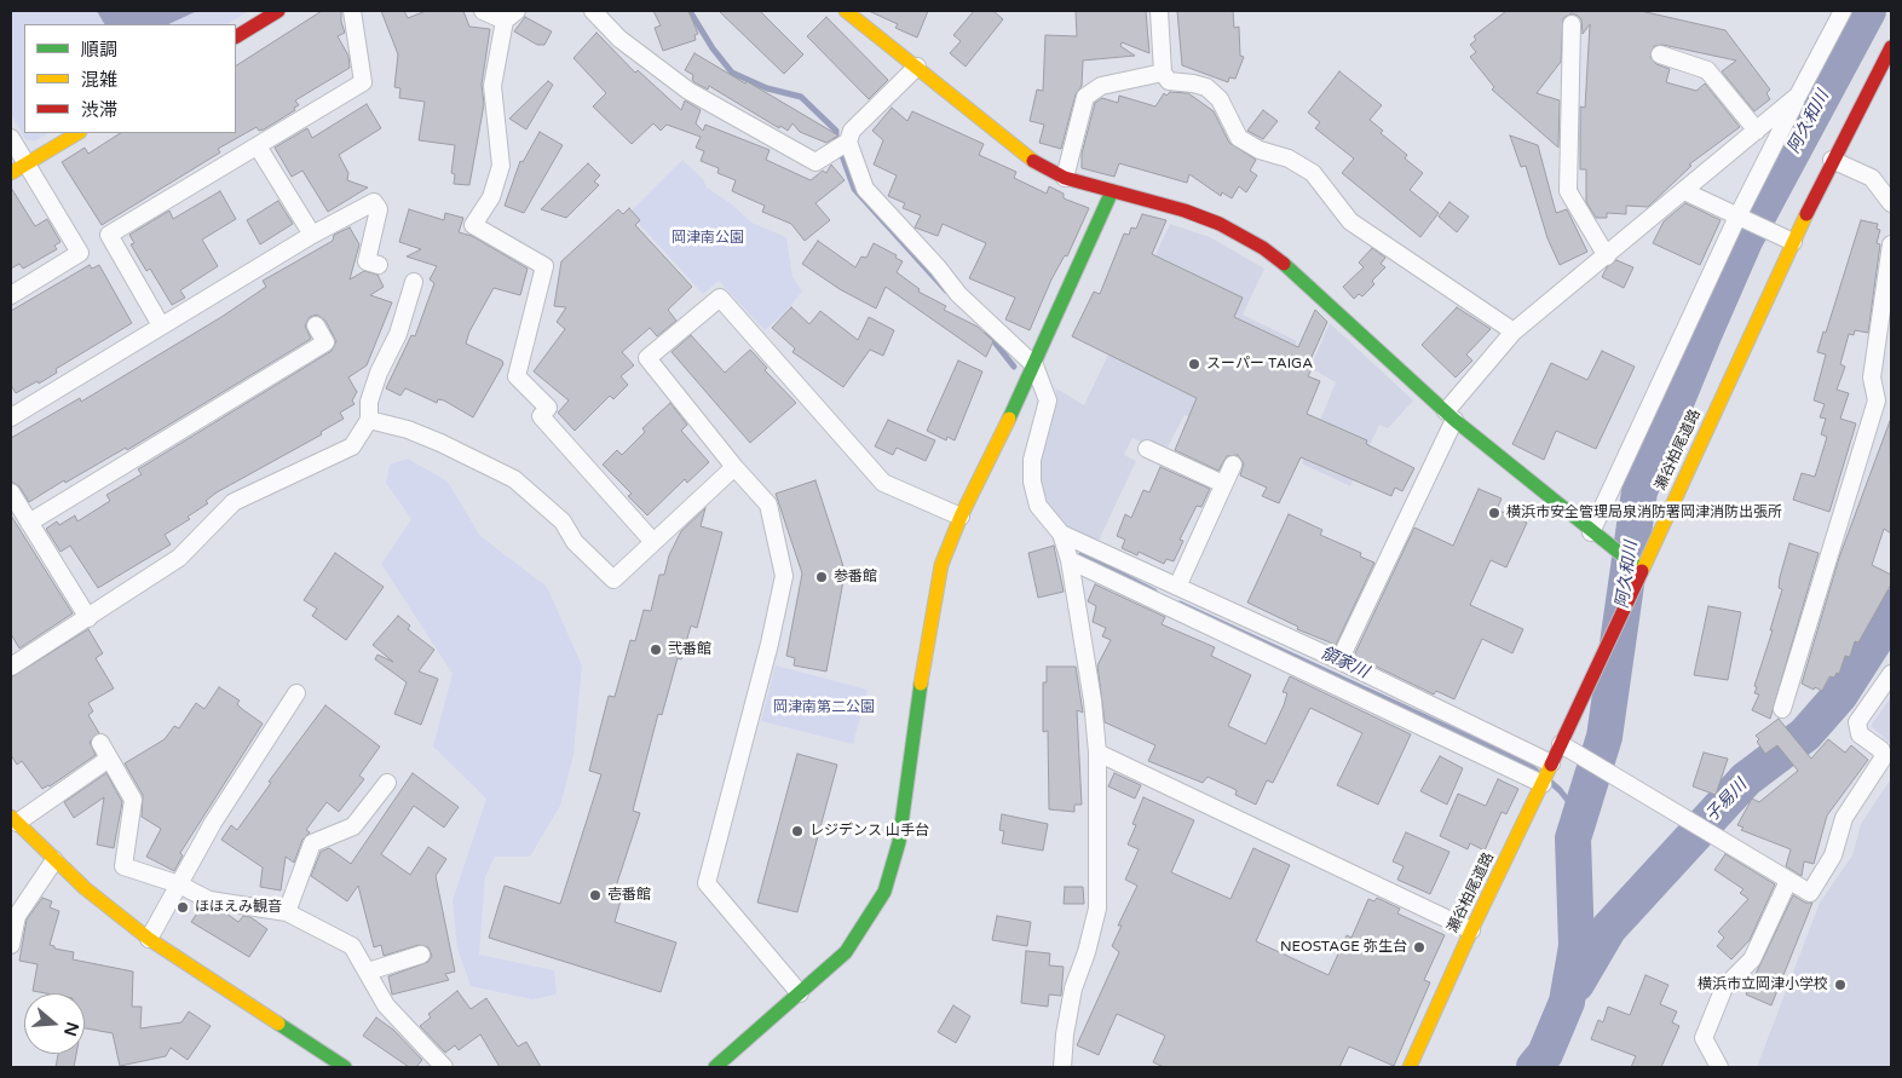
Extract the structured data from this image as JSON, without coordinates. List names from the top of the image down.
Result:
{
  "streets": {
    "street": ["瀬谷柏尾道路"]
  },
  "water": ["阿久和川", "領家川", "子易川"],
  "parks": ["岡津南公園", "岡津南第二公園"],
  "places": [
    "スーパー TAIGA",
    "横浜市安全管理局泉消防署岡津消防出張所",
    "参番館",
    "弐番館",
    "レジデンス 山手台",
    "壱番館",
    "ほほえみ観音",
    "NEOSTAGE 弥生台",
    "横浜市立岡津小学校"
  ],
  "legend": ["順調", "混雑", "渋滞"],
  "north": "right"
}
